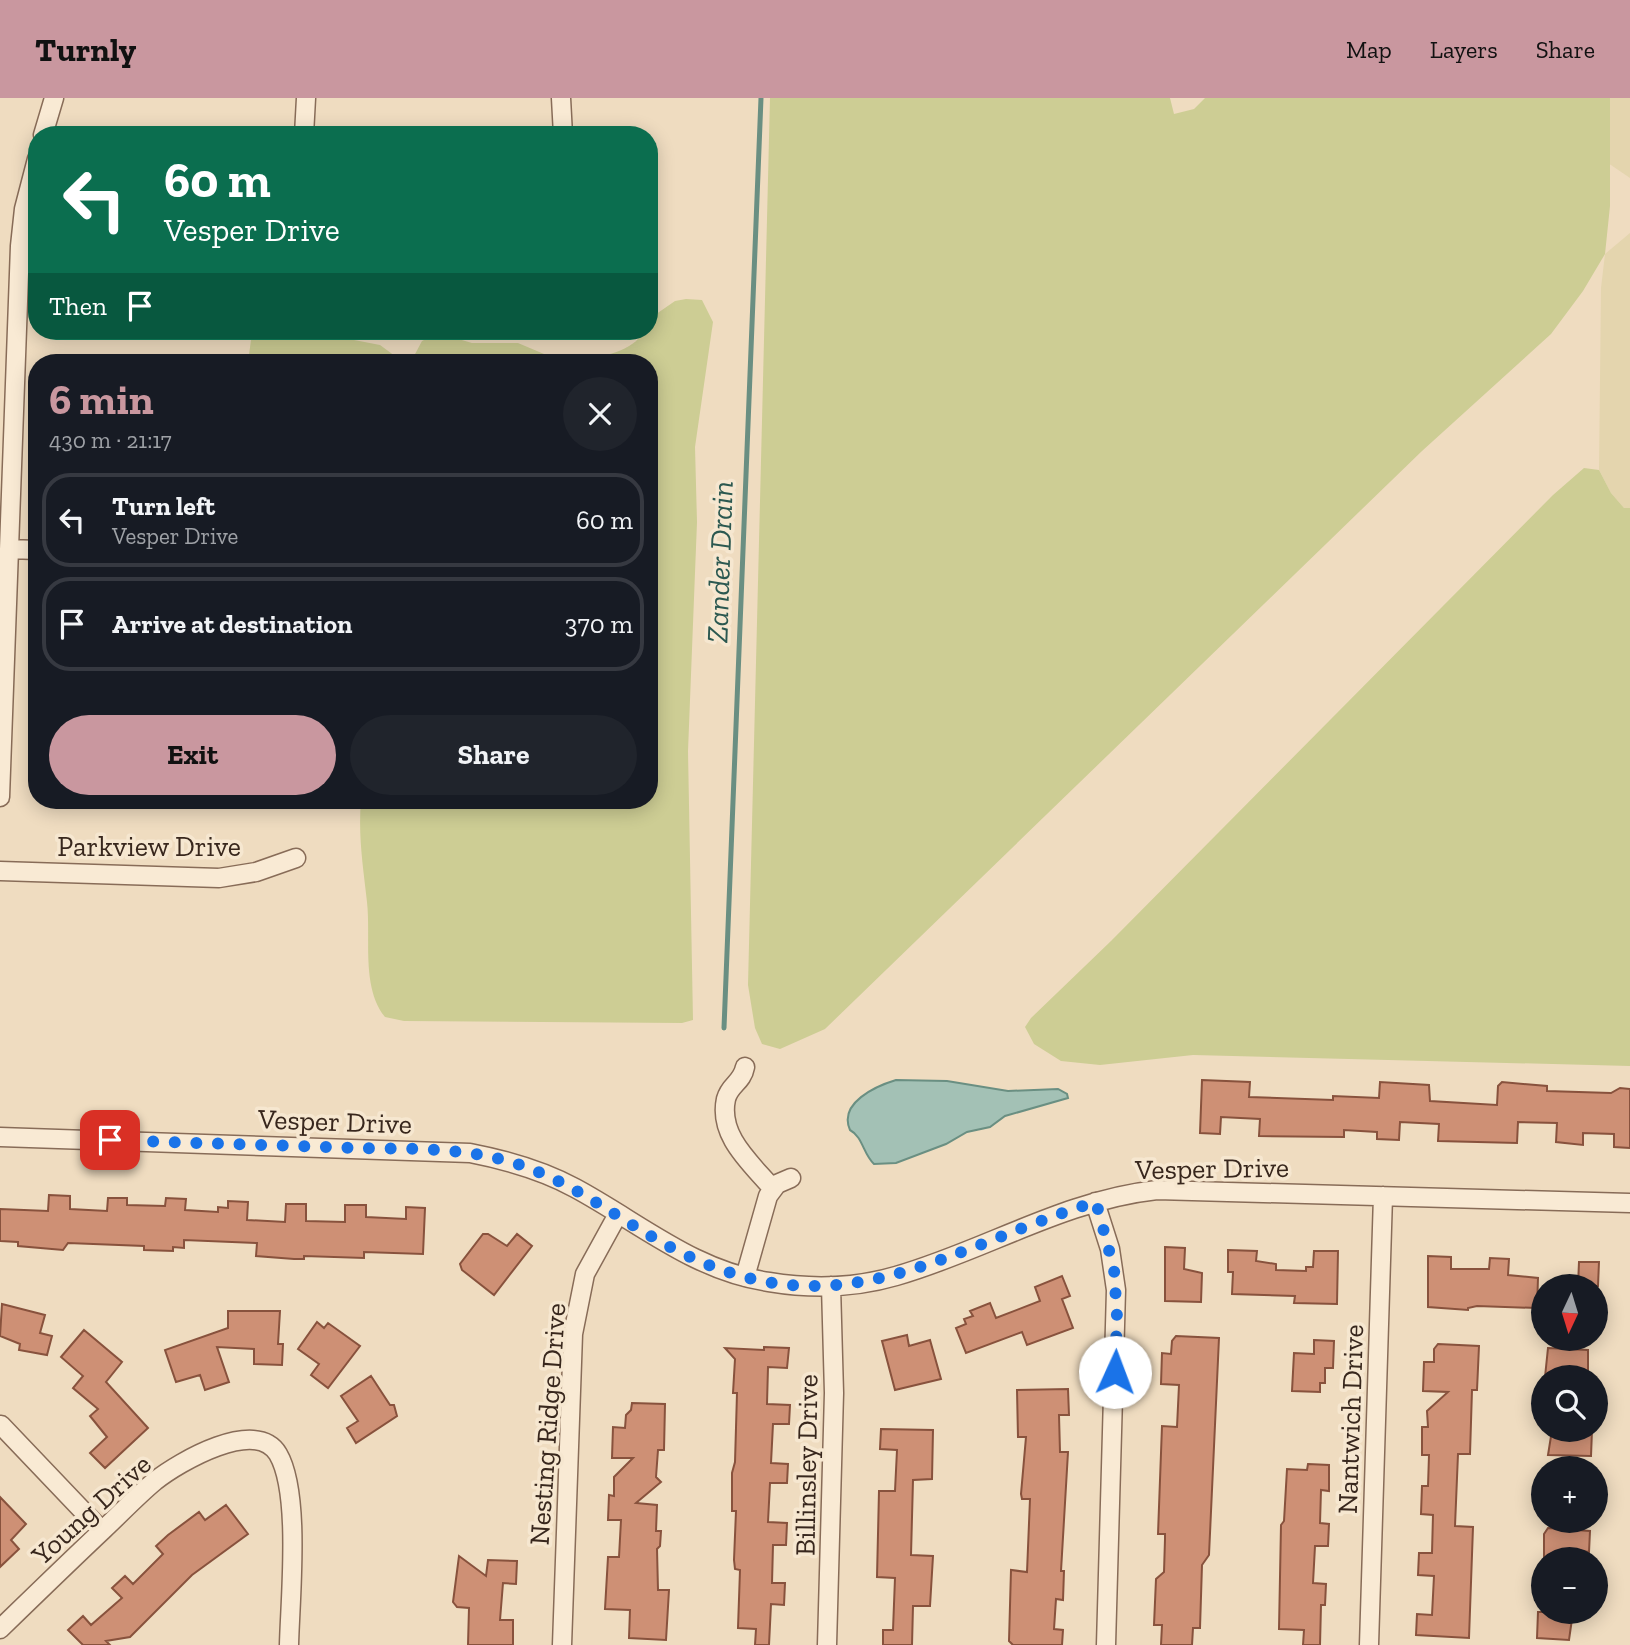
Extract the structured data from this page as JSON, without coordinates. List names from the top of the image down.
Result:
{
  "streets": {
    "street": [
      "Parkview Drive",
      "Vesper Drive",
      "Nantwich Drive",
      "Nesting Ridge Drive",
      "Billinsley Drive",
      "Young Drive"
    ]
  },
  "crossings": [
    ["Vesper Drive", "Nantwich Drive"],
    ["Vesper Drive", "Nesting Ridge Drive"],
    ["Vesper Drive", "Billinsley Drive"]
  ],
  "water": ["Zander Drain"],
  "north": "bottom",
  "page": {
    "header": "Turnly",
    "nav": ["Map", "Layers", "Share"],
    "turn": ["60 m", "Vesper Drive"],
    "then": "Then",
    "heading": ["6 min", "430 m · 21:17"],
    "list": [
      {
        "name": "Turn left",
        "note": "Vesper Drive",
        "value": "60 m"
      },
      {
        "name": "Arrive at destination",
        "value": "370 m"
      }
    ],
    "buttons": ["Exit", "Share"],
    "map_buttons": ["+", "−"]
  }
}
